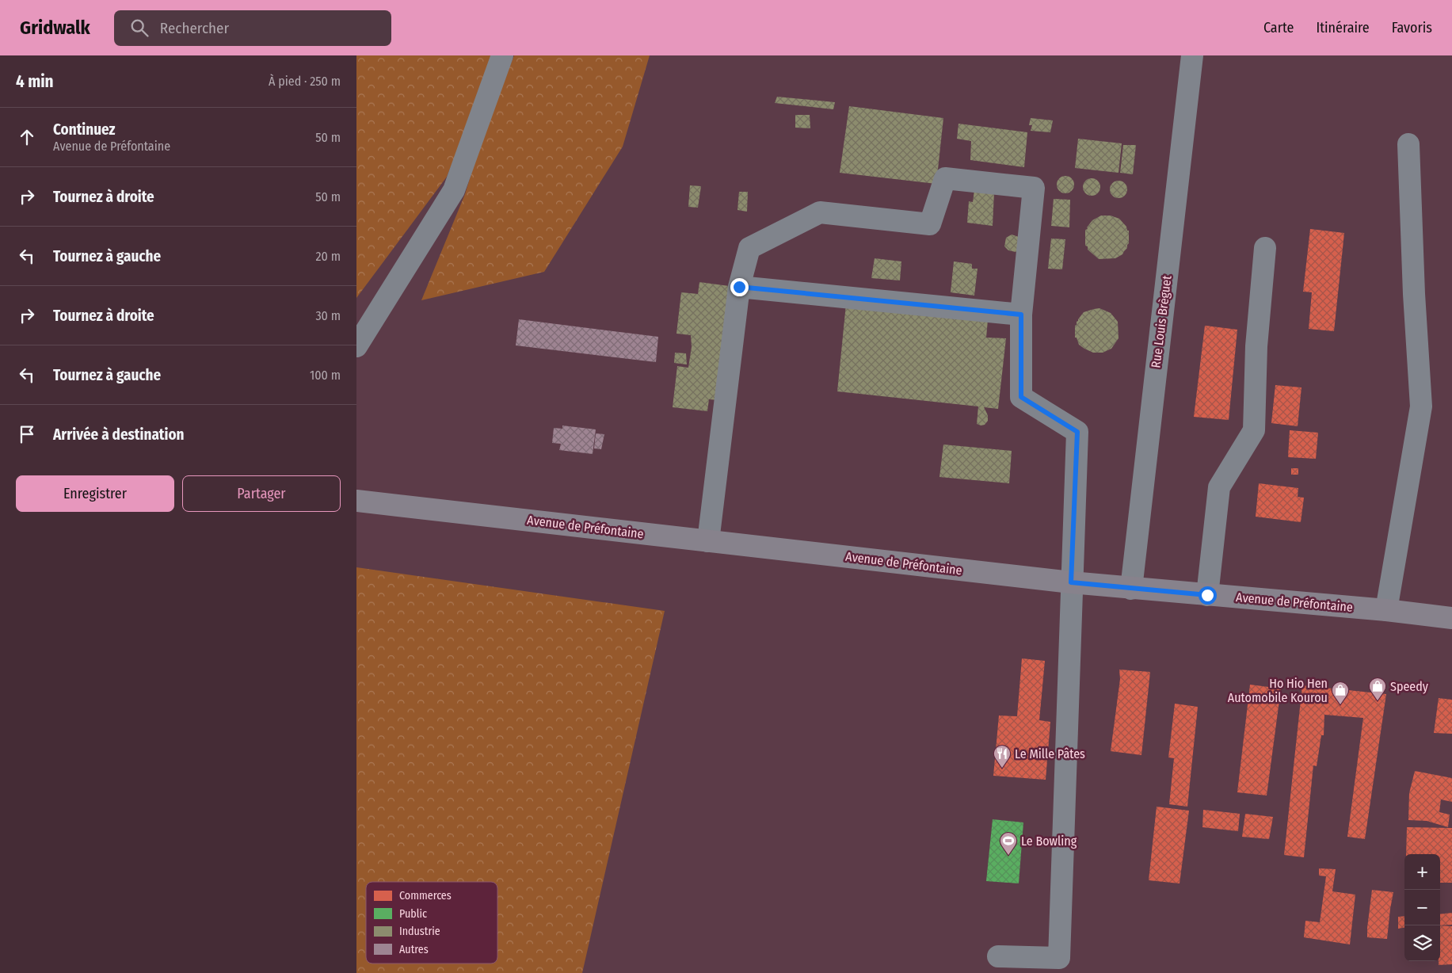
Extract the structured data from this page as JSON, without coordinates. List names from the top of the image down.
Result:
{
  "streets": {
    "main road": ["Avenue de Préfontaine"],
    "street": ["Rue Louis Brèguet"]
  },
  "crossings": [
    ["Rue Louis Brèguet", "Avenue de Préfontaine"]
  ],
  "places": {
    "shop": ["Speedy", "Ho Hio Hen Automobile Kourou"],
    "restaurant": ["Le Mille Pâtes"],
    "sports": ["Le Bowling"]
  },
  "legend": [
    "Commerces",
    "Public",
    "Industrie",
    "Autres"
  ],
  "page": {
    "header": "Gridwalk",
    "search": "Rechercher",
    "nav": ["Carte", "Itinéraire", "Favoris"],
    "heading": ["4 min", "À pied · 250 m"],
    "list": [
      ["Continuez", "Avenue de Préfontaine", "50 m"],
      ["Tournez à droite", "50 m"],
      ["Tournez à gauche", "20 m"],
      ["Tournez à droite", "30 m"],
      ["Tournez à gauche", "100 m"],
      "Arrivée à destination"
    ],
    "buttons": ["Enregistrer", "Partager"],
    "map_buttons": ["+", "−"]
  }
}
